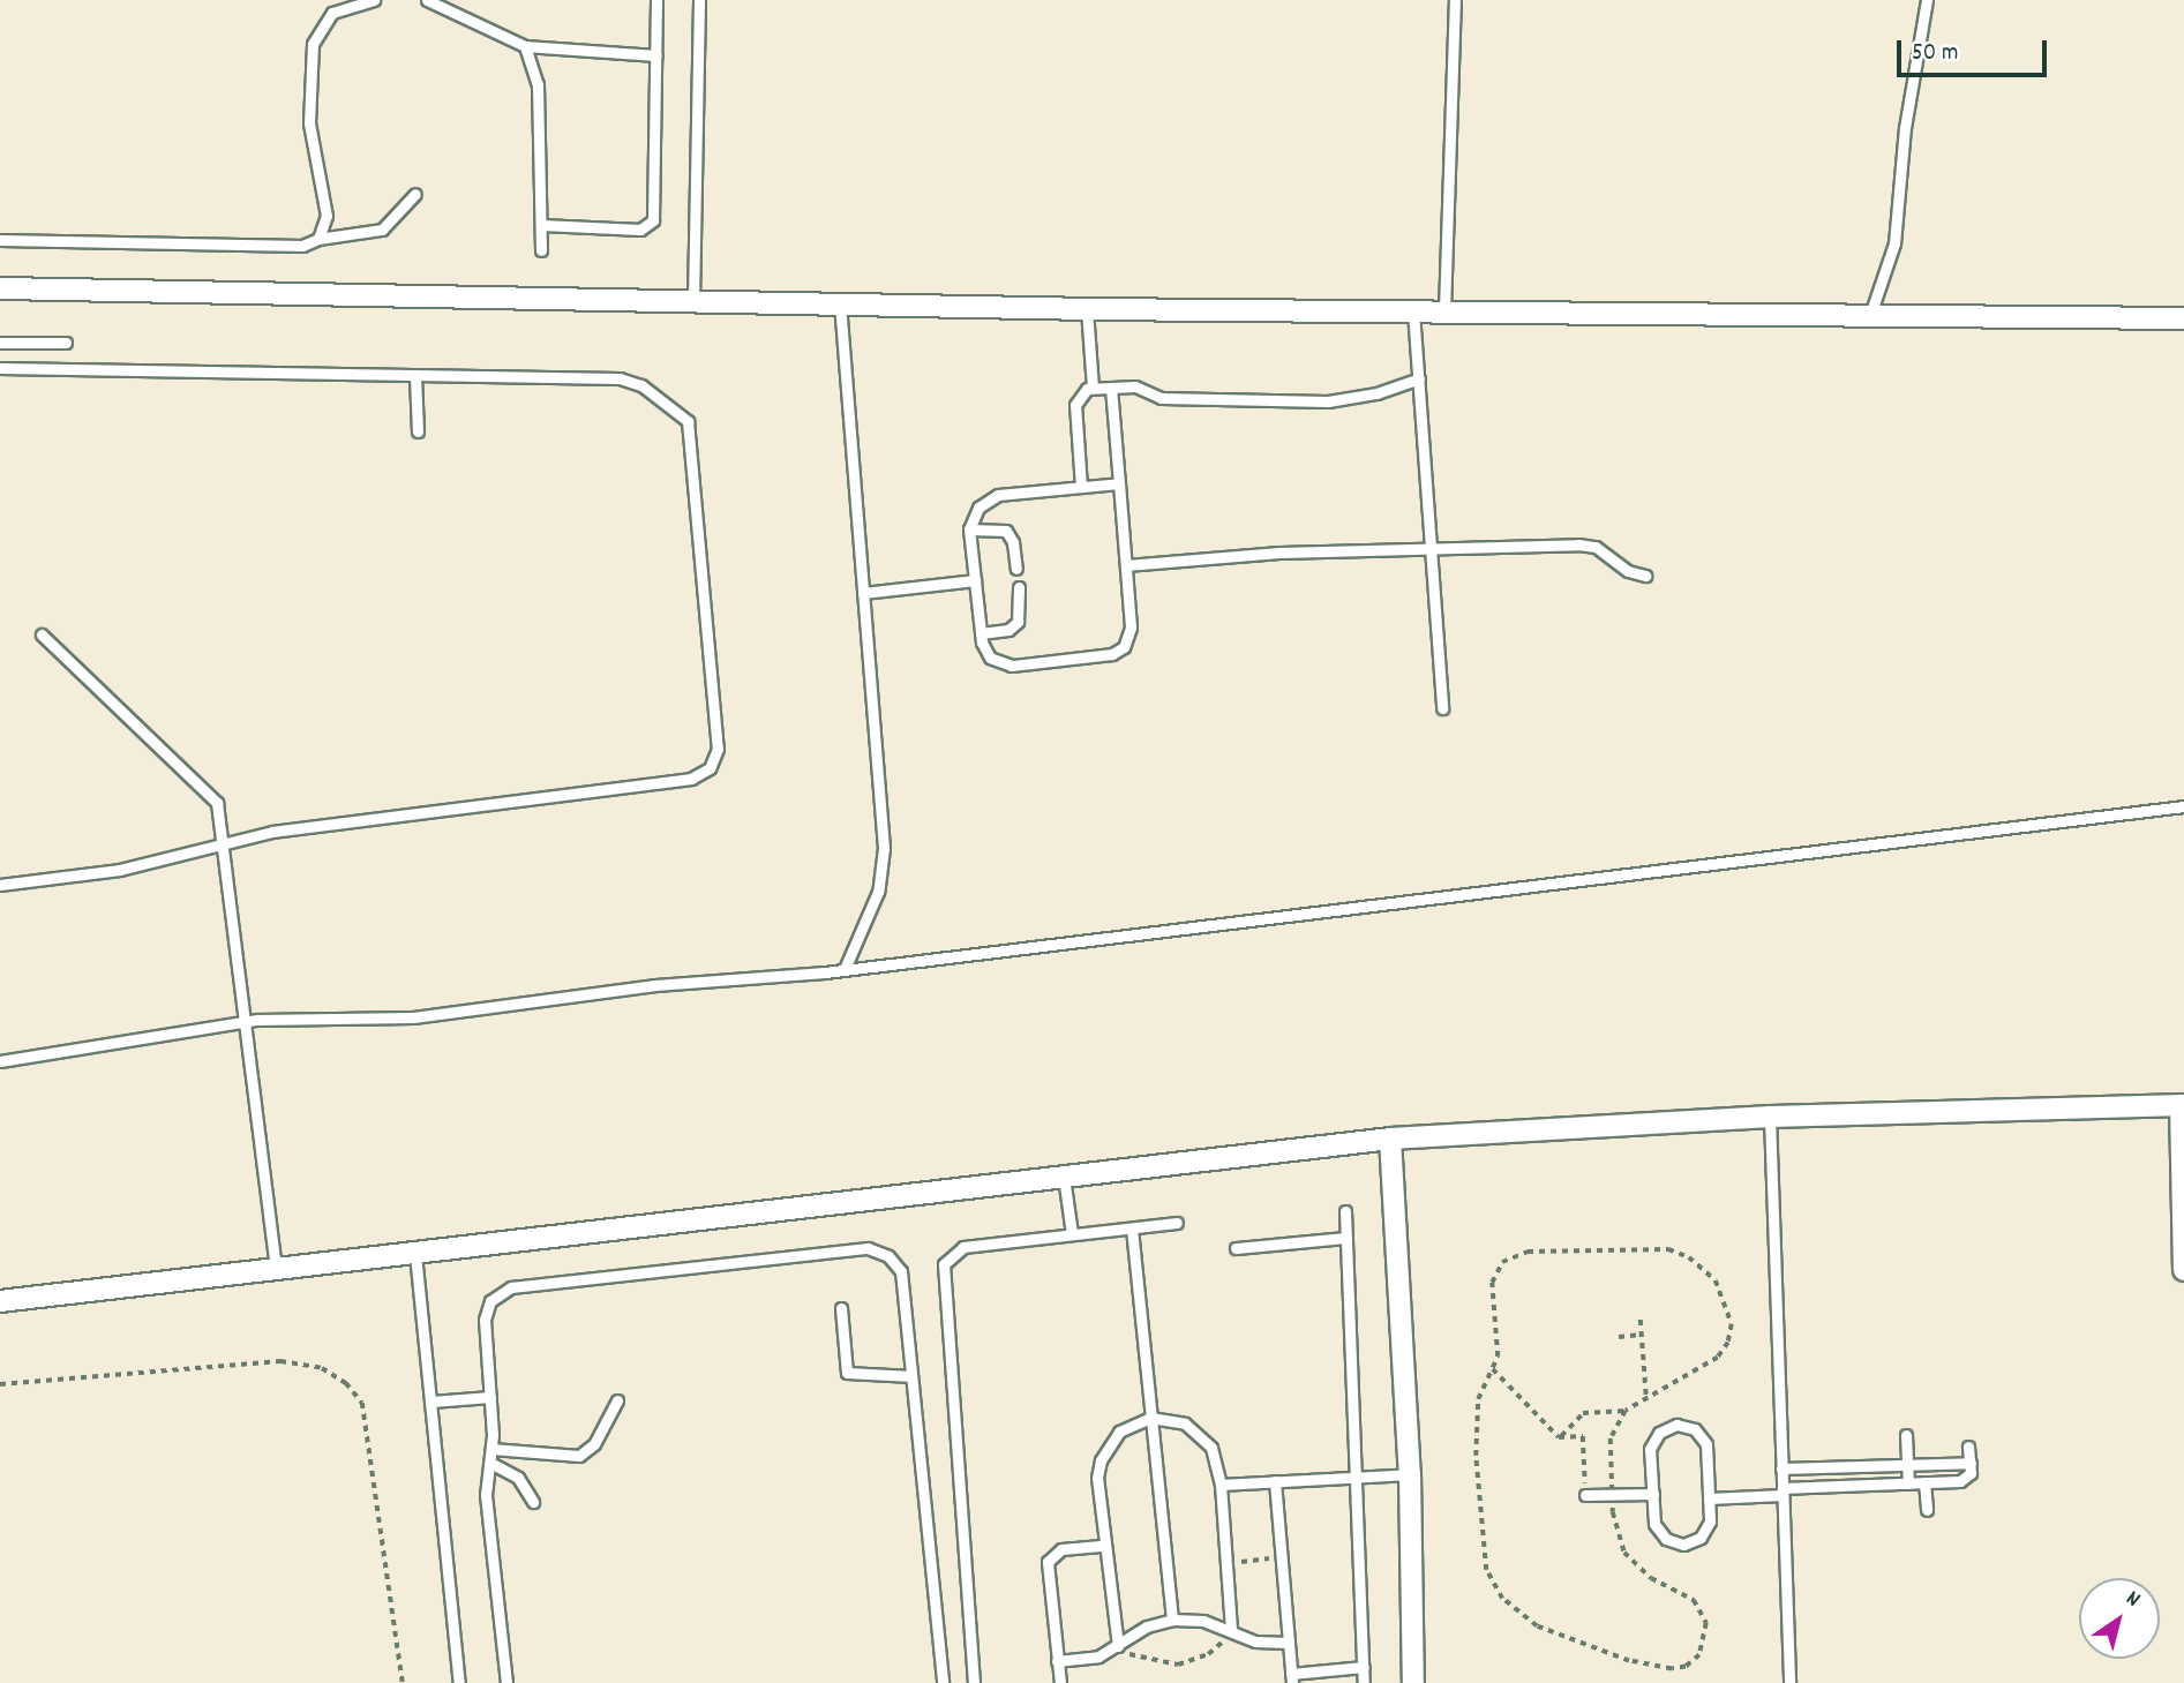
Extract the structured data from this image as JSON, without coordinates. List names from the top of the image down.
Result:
{
  "scale_bar": "50 m",
  "north": "top right"
}
